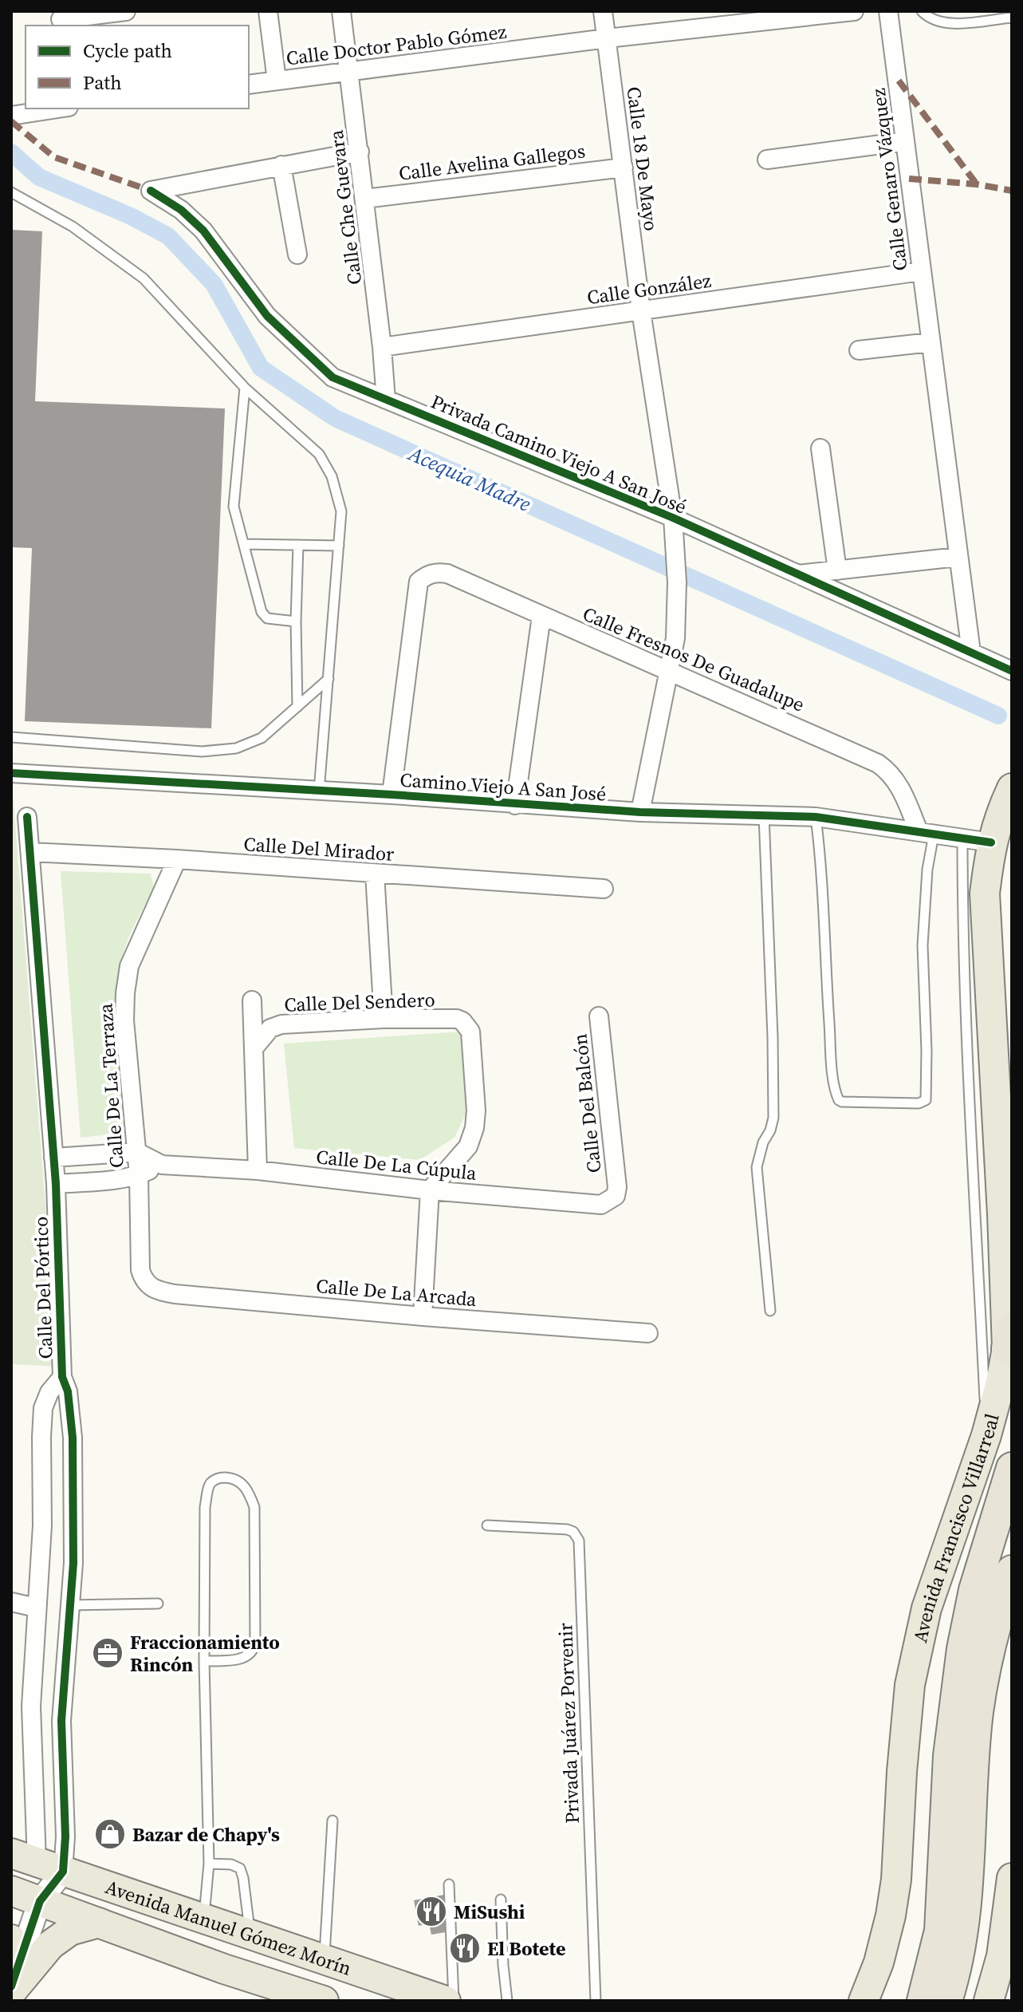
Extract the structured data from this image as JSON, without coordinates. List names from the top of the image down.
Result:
{
  "streets": {
    "highway": ["Avenida Francisco Villarreal"],
    "main road": ["Avenida Manuel Gómez Morín"],
    "street": [
      "Calle Doctor Pablo Gómez",
      "Calle 18 De Mayo",
      "Calle Avelina Gallegos",
      "Calle Genaro Vázquez",
      "Calle Che Guevara",
      "Calle González",
      "Privada Camino Viejo A San José",
      "Calle Fresnos De Guadalupe",
      "Camino Viejo A San José",
      "Calle Del Mirador",
      "Calle Del Sendero",
      "Calle De La Terraza",
      "Calle Del Balcón",
      "Calle De La Cúpula",
      "Calle Del Pórtico",
      "Calle De La Arcada"
    ],
    "lane": ["Privada Juárez Porvenir"]
  },
  "crossings": [
    ["Calle Doctor Pablo Gómez", "Calle 18 De Mayo"],
    ["Calle Doctor Pablo Gómez", "Calle Che Guevara"],
    ["Calle 18 De Mayo", "Calle Avelina Gallegos"],
    ["Calle 18 De Mayo", "Calle González"],
    ["Calle 18 De Mayo", "Privada Camino Viejo A San José"],
    ["Calle 18 De Mayo", "Calle Fresnos De Guadalupe"],
    ["Calle 18 De Mayo", "Camino Viejo A San José"],
    ["Calle Avelina Gallegos", "Calle Che Guevara"],
    ["Calle Genaro Vázquez", "Calle González"],
    ["Calle Genaro Vázquez", "Privada Camino Viejo A San José"],
    ["Calle Che Guevara", "Calle González"],
    ["Calle Che Guevara", "Privada Camino Viejo A San José"],
    ["Calle Fresnos De Guadalupe", "Camino Viejo A San José"],
    ["Camino Viejo A San José", "Avenida Francisco Villarreal"],
    ["Calle Del Mirador", "Calle De La Terraza"],
    ["Calle Del Mirador", "Calle Del Pórtico"],
    ["Calle Del Sendero", "Calle De La Cúpula"],
    ["Calle De La Terraza", "Calle De La Cúpula"],
    ["Calle De La Terraza", "Calle De La Arcada"],
    ["Calle Del Balcón", "Calle De La Cúpula"],
    ["Calle De La Cúpula", "Calle Del Pórtico"],
    ["Calle Del Pórtico", "Avenida Manuel Gómez Morín"]
  ],
  "water": ["Acequia Madre"],
  "places": {
    "office": ["Fraccionamiento Rincón"],
    "shop": ["Bazar de Chapy's"],
    "restaurant": ["MiSushi", "El Botete"]
  },
  "legend": ["Cycle path", "Path"]
}
